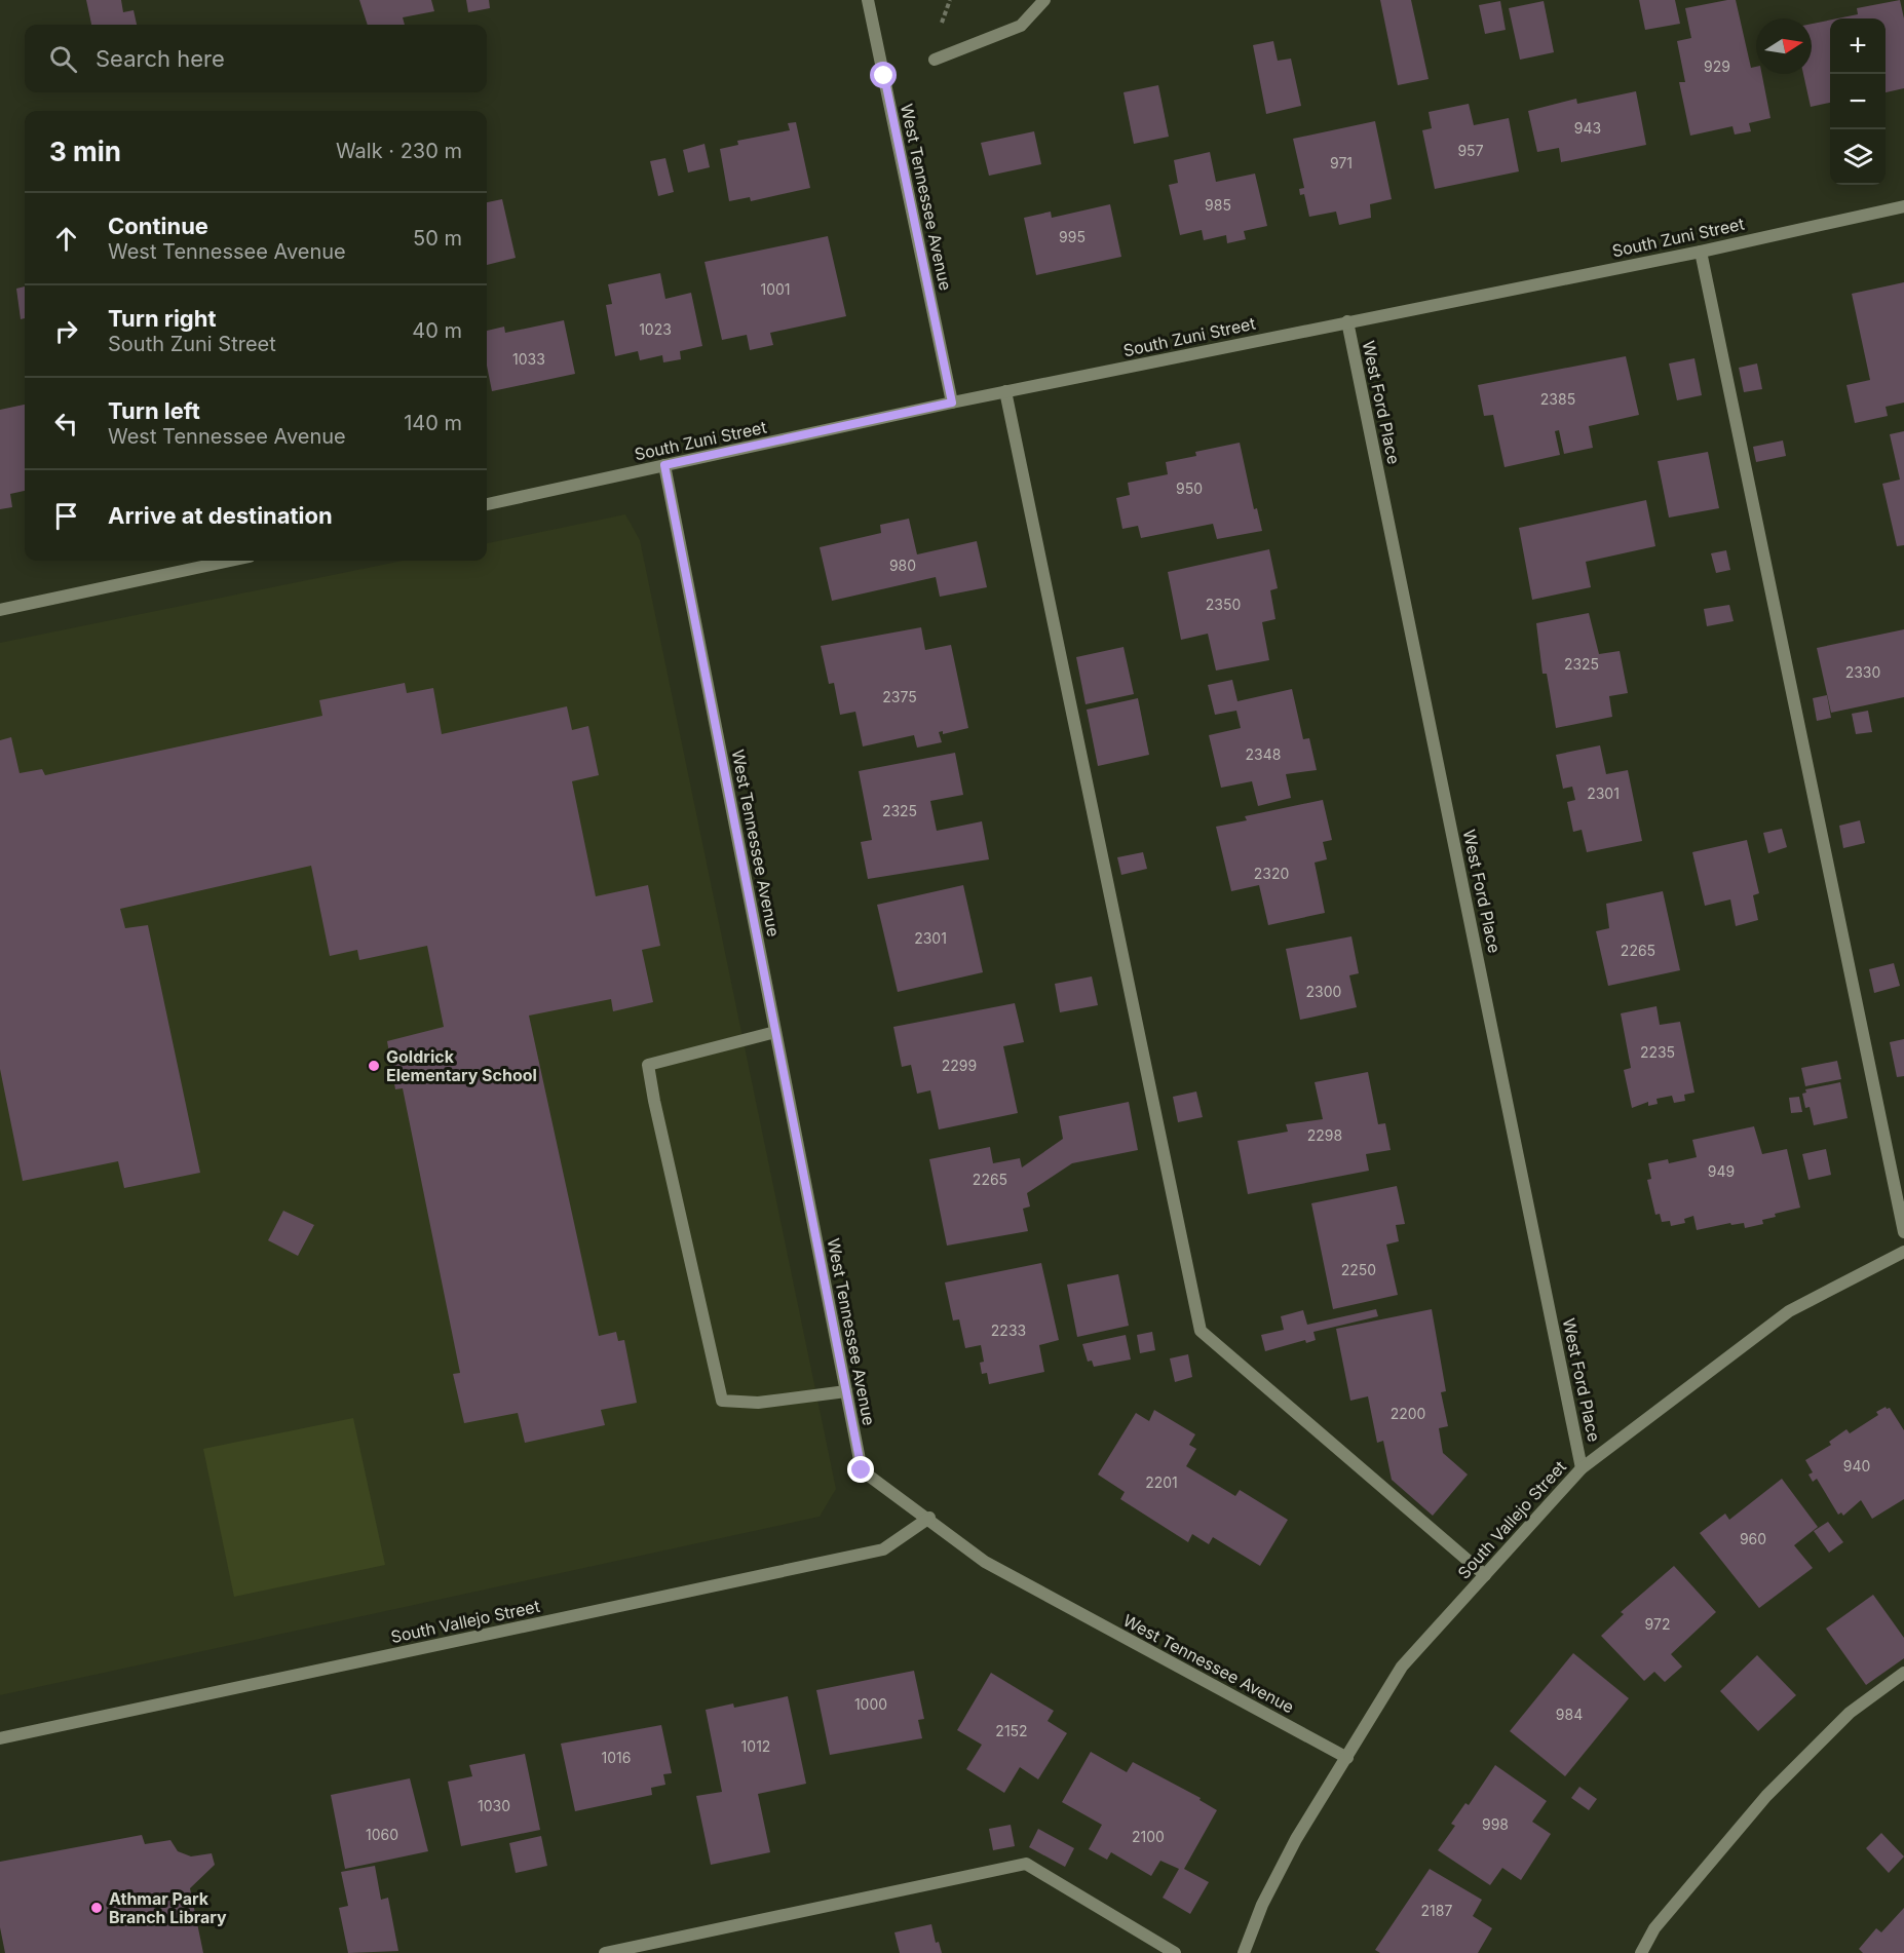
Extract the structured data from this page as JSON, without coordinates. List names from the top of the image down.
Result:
{
  "streets": {
    "street": [
      "West Tennessee Avenue",
      "South Zuni Street",
      "West Ford Place",
      "South Vallejo Street"
    ]
  },
  "crossings": [
    ["West Tennessee Avenue", "South Zuni Street"],
    ["West Tennessee Avenue", "South Vallejo Street"],
    ["South Zuni Street", "West Ford Place"],
    ["West Ford Place", "South Vallejo Street"]
  ],
  "places": ["Goldrick Elementary School", "Athmar Park Branch Library"],
  "house_numbers": [
    "929",
    "943",
    "957",
    "971",
    "985",
    "995",
    "1001",
    "1023",
    "1033",
    "2385",
    "950",
    "980",
    "2350",
    "2325",
    "2330",
    "2375",
    "2348",
    "2301",
    "2325",
    "2320",
    "2301",
    "2265",
    "2300",
    "2235",
    "2299",
    "2298",
    "949",
    "2265",
    "2250",
    "2233",
    "2200",
    "940",
    "2201",
    "960",
    "972",
    "1000",
    "984",
    "2152",
    "1012",
    "1016",
    "1030",
    "998",
    "1060",
    "2100",
    "2187"
  ],
  "north": "right",
  "page": {
    "map_buttons": ["+", "−"],
    "search": "Search here",
    "heading": ["3 min", "Walk · 230 m"],
    "list": [
      ["Continue", "West Tennessee Avenue", "50 m"],
      ["Turn right", "South Zuni Street", "40 m"],
      ["Turn left", "West Tennessee Avenue", "140 m"],
      "Arrive at destination"
    ]
  }
}
